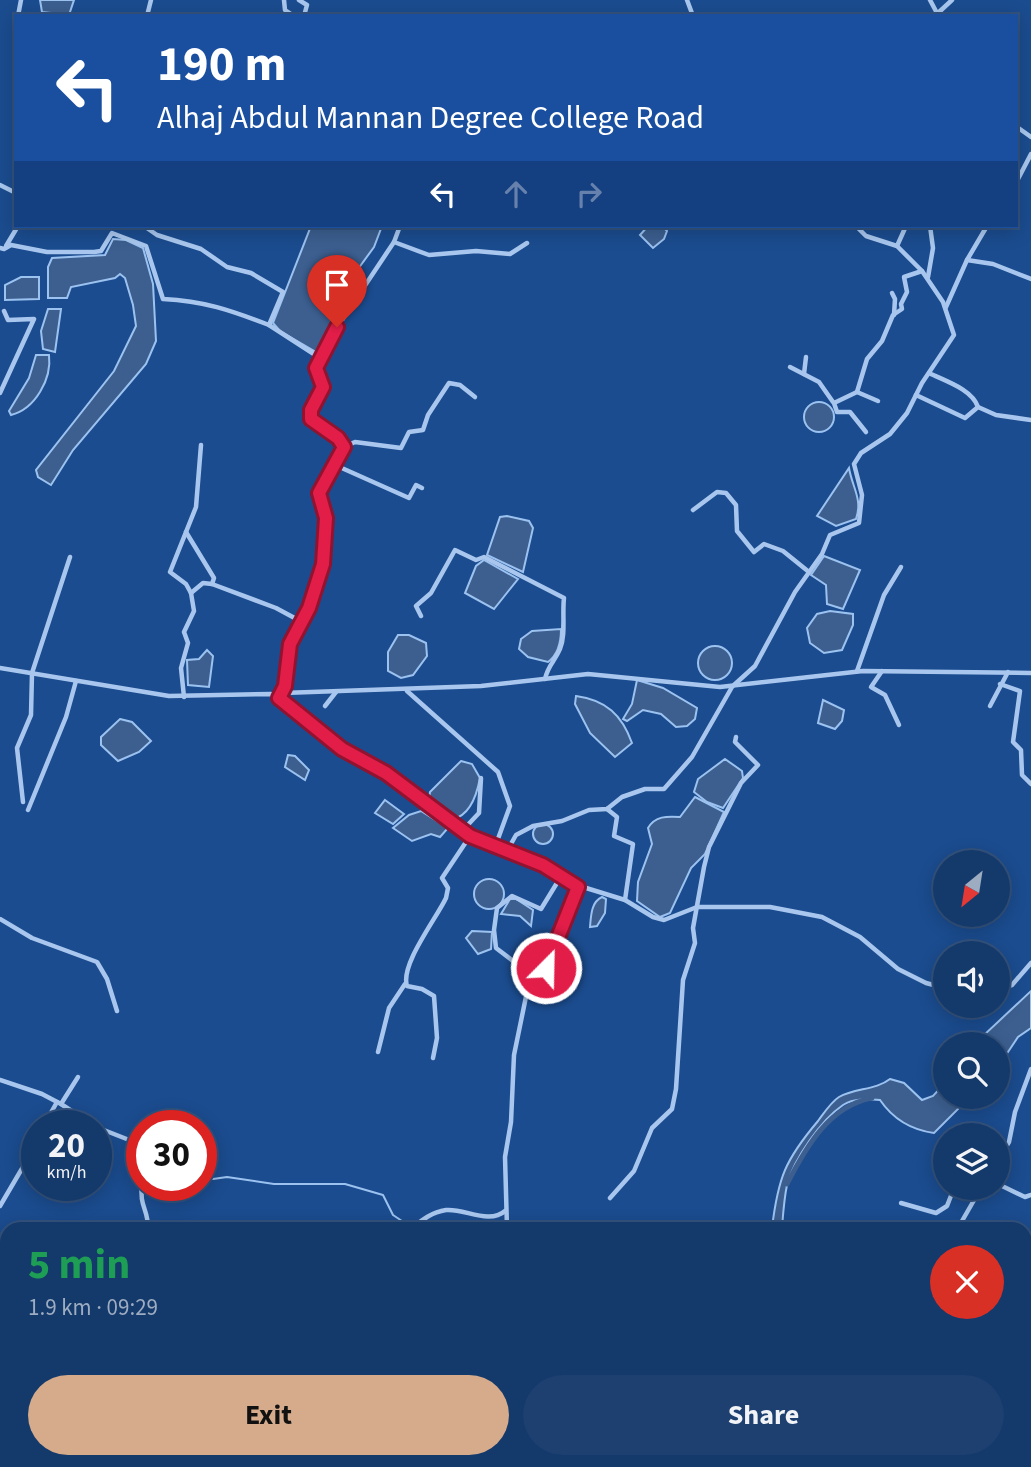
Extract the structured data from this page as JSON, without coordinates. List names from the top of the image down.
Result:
{
  "north": "bottom left",
  "page": {
    "turn": ["190 m", "Alhaj Abdul Mannan Degree College Road"],
    "speed": "20 km/h",
    "limit": "30",
    "heading": ["5 min", "1.9 km · 09:29"],
    "buttons": ["Exit", "Share"]
  }
}
